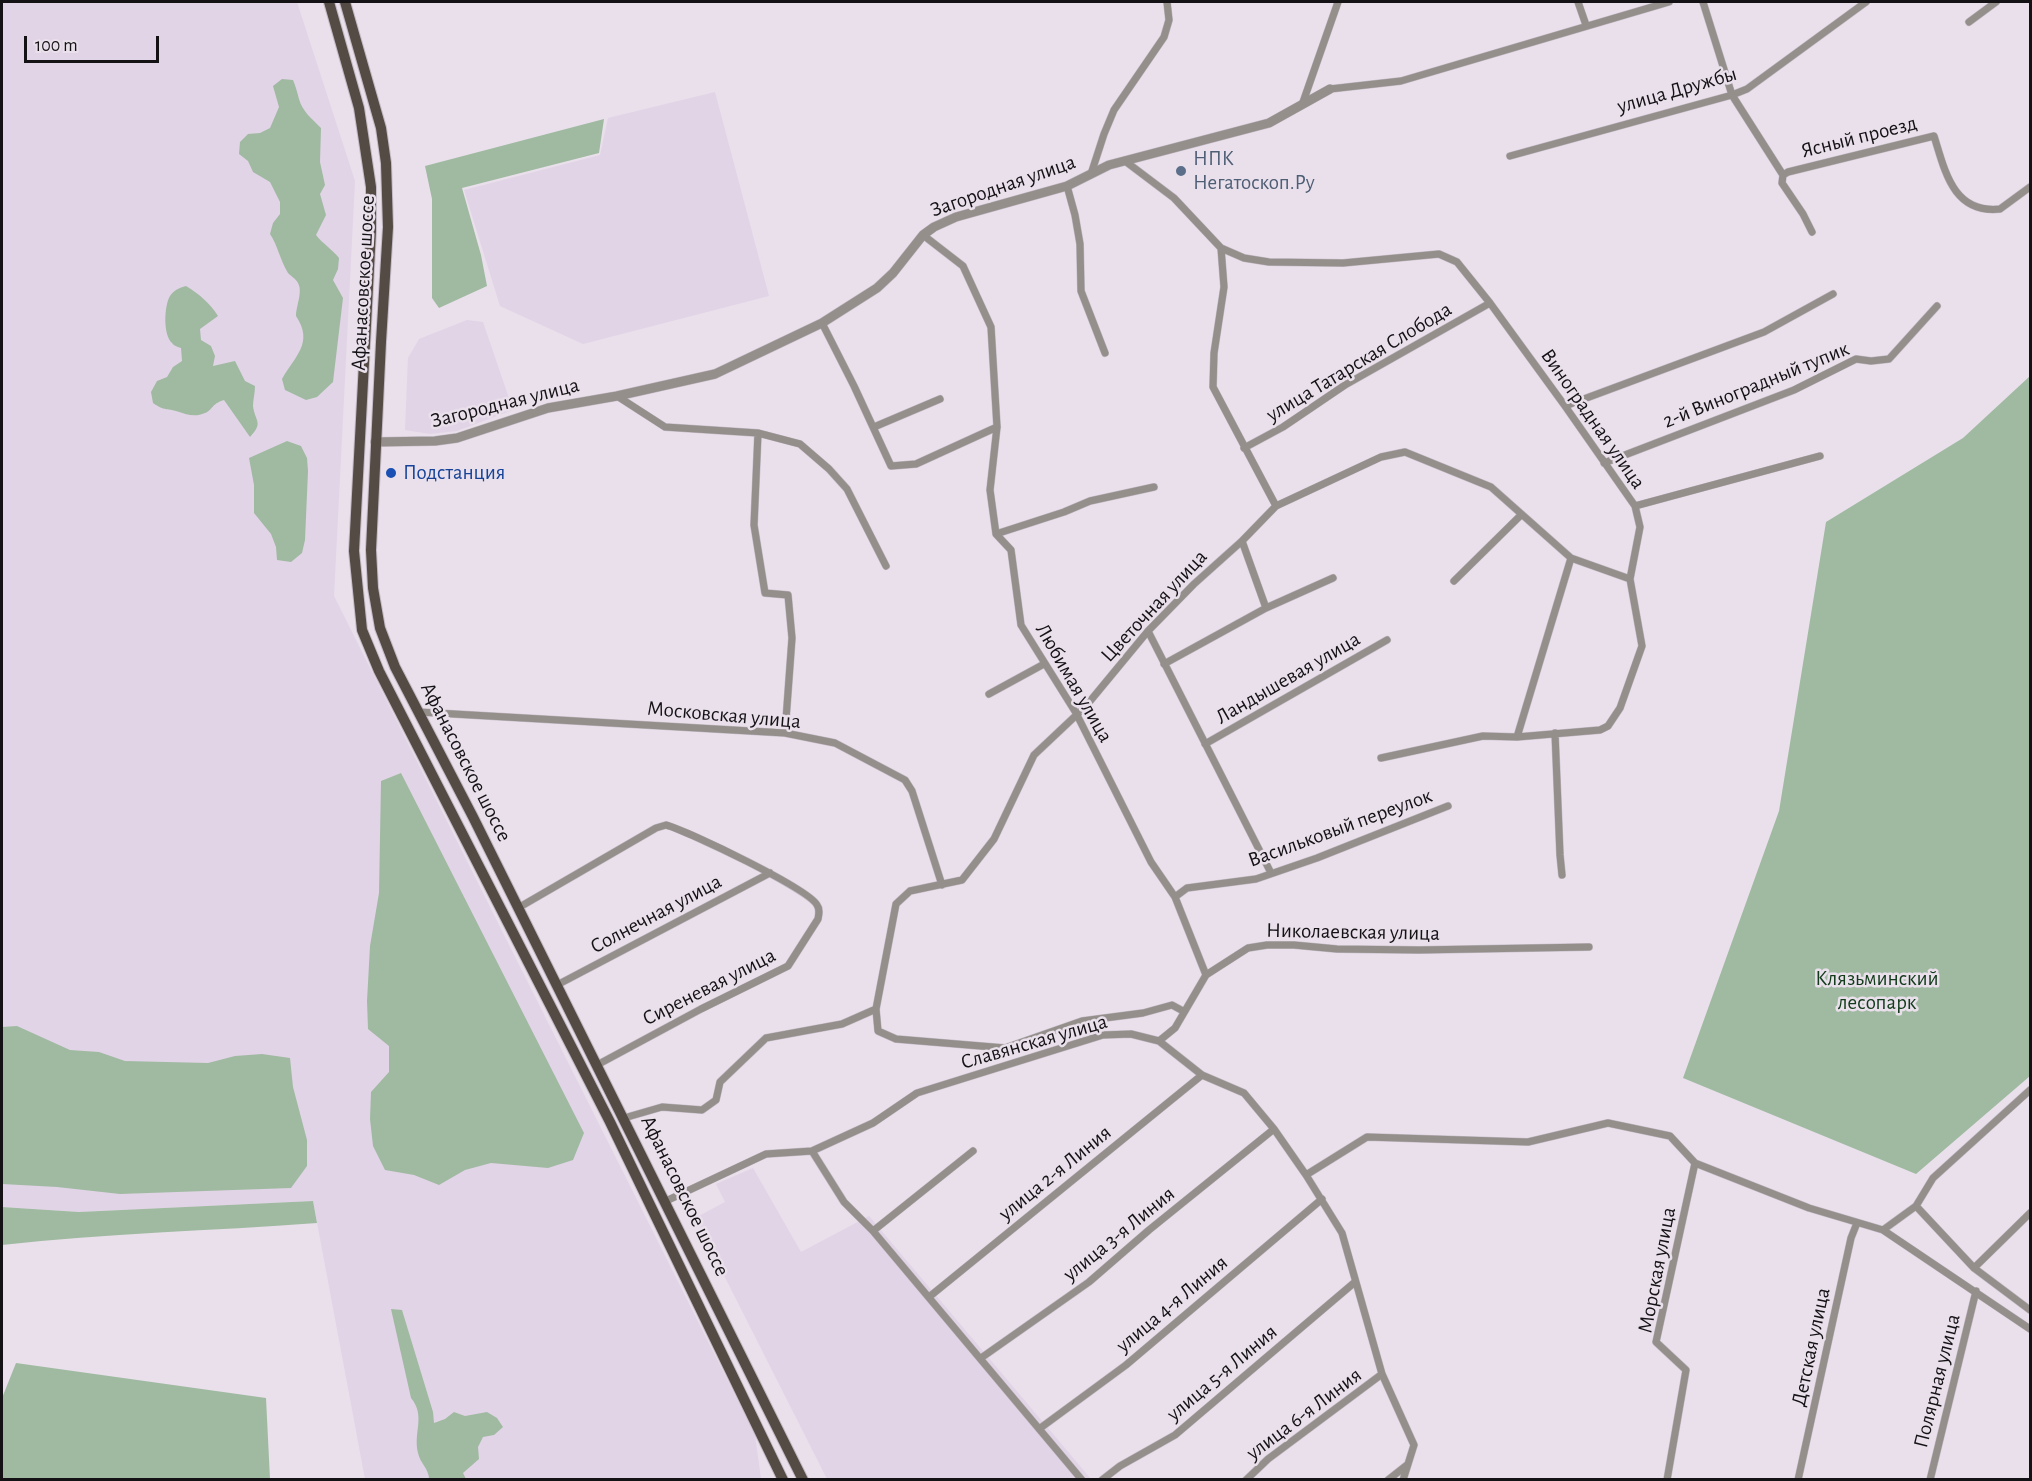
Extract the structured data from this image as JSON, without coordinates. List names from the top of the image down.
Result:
{
  "streets": {
    "main road": ["Афанасовское шоссе"],
    "street": [
      "улица Дружбы",
      "Ясный проезд",
      "Загородная улица",
      "улица Татарская Слобода",
      "2-й Виноградный тупик",
      "Виноградная улица",
      "Цветочная улица",
      "Ландышевая улица",
      "Любимая улица",
      "Московская улица",
      "Васильковый переулок",
      "Солнечная улица",
      "Николаевская улица",
      "Сиреневая улица",
      "Славянская улица",
      "улица 2-я Линия",
      "улица 3-я Линия",
      "Морская улица",
      "улица 4-я Линия",
      "Детская улица",
      "улица 5-я Линия",
      "Полярная улица",
      "улица 6-я Линия"
    ]
  },
  "crossings": [
    ["Загородная улица", "Афанасовское шоссе"],
    ["Загородная улица", "Любимая улица"],
    ["Афанасовское шоссе", "Московская улица"],
    ["Афанасовское шоссе", "Солнечная улица"],
    ["Афанасовское шоссе", "Сиреневая улица"],
    ["Афанасовское шоссе", "Славянская улица"],
    ["улица Татарская Слобода", "Виноградная улица"],
    ["2-й Виноградный тупик", "Виноградная улица"],
    ["Цветочная улица", "Любимая улица"],
    ["Цветочная улица", "Московская улица"],
    ["Любимая улица", "Васильковый переулок"],
    ["Любимая улица", "Николаевская улица"],
    ["Солнечная улица", "Сиреневая улица"],
    ["Николаевская улица", "Славянская улица"],
    ["Славянская улица", "улица 2-я Линия"],
    ["Славянская улица", "улица 3-я Линия"],
    ["Славянская улица", "улица 4-я Линия"],
    ["Славянская улица", "улица 5-я Линия"],
    ["Славянская улица", "улица 6-я Линия"]
  ],
  "parks": ["Клязьминский лесопарк"],
  "places": ["НПК Негатоскоп.Ру", "Подстанция"],
  "scale_bar": "100 m"
}
